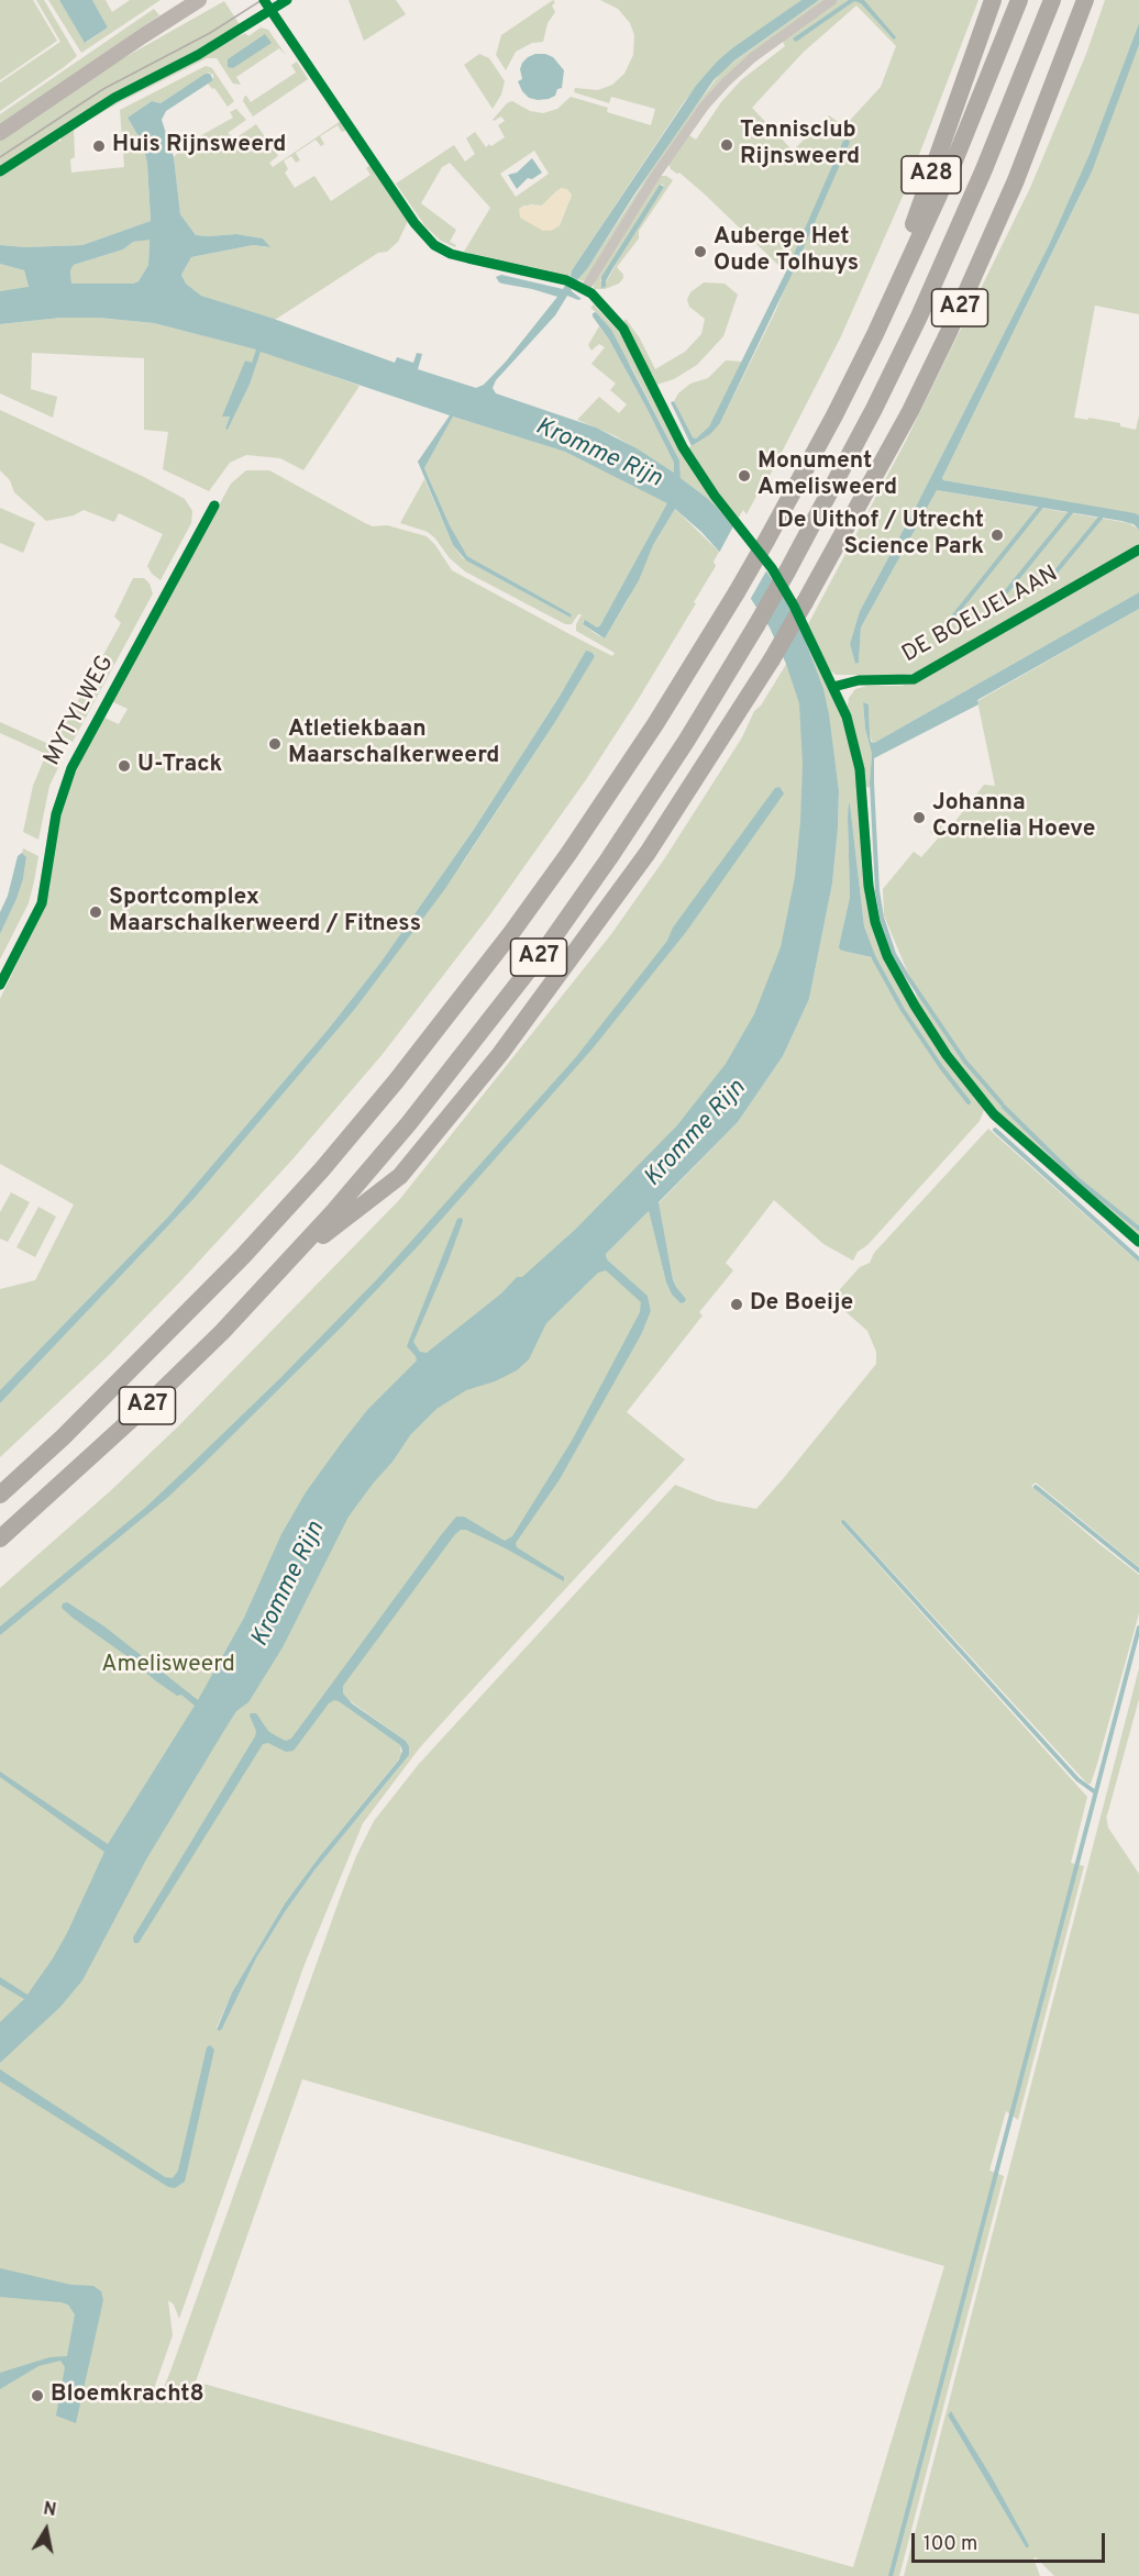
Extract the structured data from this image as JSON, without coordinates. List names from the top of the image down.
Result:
{
  "streets": {
    "highway": ["A28", "A27"],
    "street": ["DE BOEIJELAAN", "MYTYLWEG"]
  },
  "crossings": [
    ["A28", "A27"]
  ],
  "water": ["Kromme Rijn"],
  "parks": ["Amelisweerd"],
  "places": [
    "Tennisclub Rijnsweerd",
    "Huis Rijnsweerd",
    "Auberge Het Oude Tolhuys",
    "Monument Amelisweerd",
    "De Uithof / Utrecht Science Park",
    "Atletiekbaan Maarschalkerweerd",
    "U-Track",
    "Johanna Cornelia Hoeve",
    "Sportcomplex Maarschalkerweerd / Fitness",
    "De Boeije",
    "Bloemkracht8"
  ],
  "scale_bar": "100 m",
  "north": "top"
}
